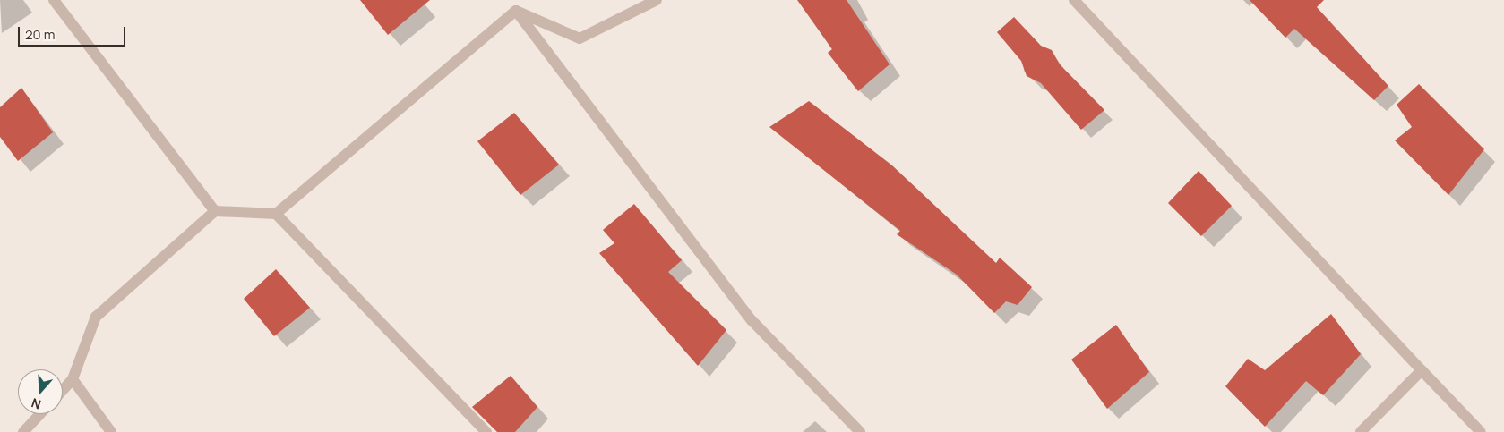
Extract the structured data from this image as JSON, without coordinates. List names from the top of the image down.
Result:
{
  "scale_bar": "20 m",
  "north": "bottom"
}
